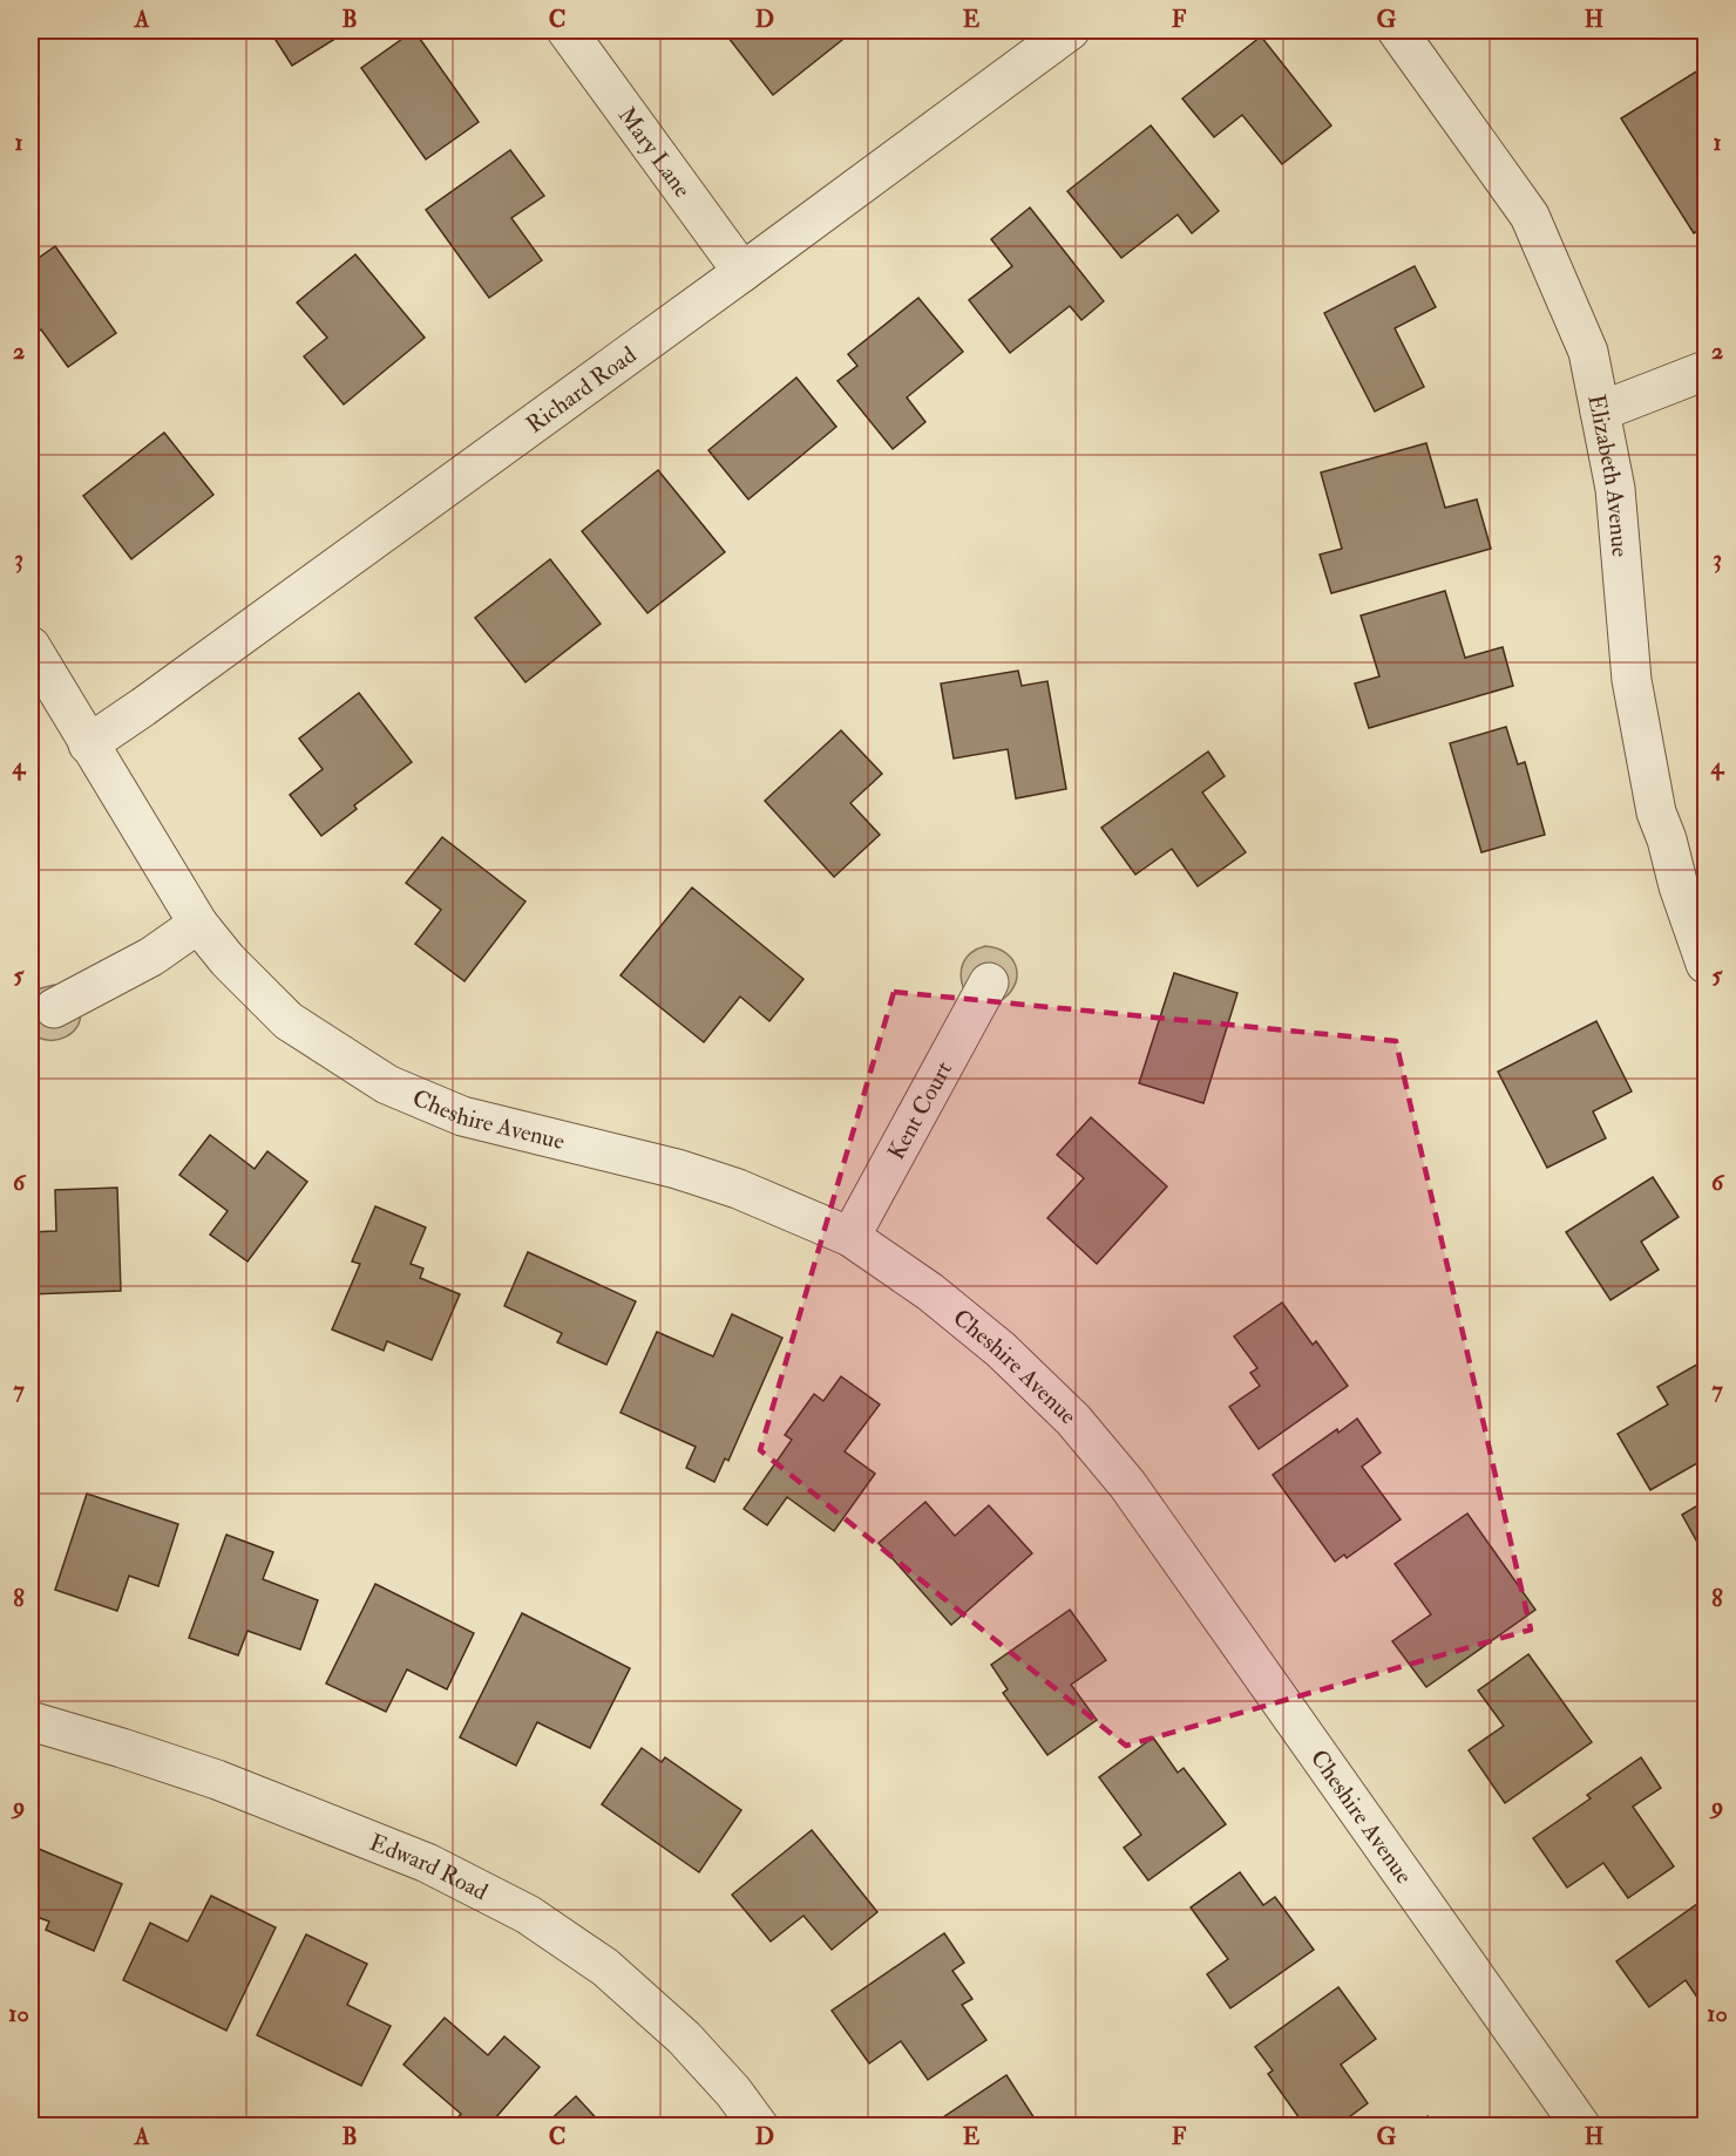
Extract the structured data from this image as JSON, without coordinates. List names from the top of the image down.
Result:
{
  "streets": {
    "street": [
      "Mary Lane",
      "Richard Road",
      "Elizabeth Avenue",
      "Kent Court",
      "Cheshire Avenue",
      "Edward Road"
    ]
  },
  "crossings": [
    ["Mary Lane", "Richard Road"],
    ["Richard Road", "Cheshire Avenue"],
    ["Kent Court", "Cheshire Avenue"]
  ],
  "grid": {
    "columns": [
      "A",
      "B",
      "C",
      "D",
      "E",
      "F",
      "G",
      "H"
    ],
    "rows": [
      "1",
      "2",
      "3",
      "4",
      "5",
      "6",
      "7",
      "8",
      "9",
      "10"
    ]
  }
}
